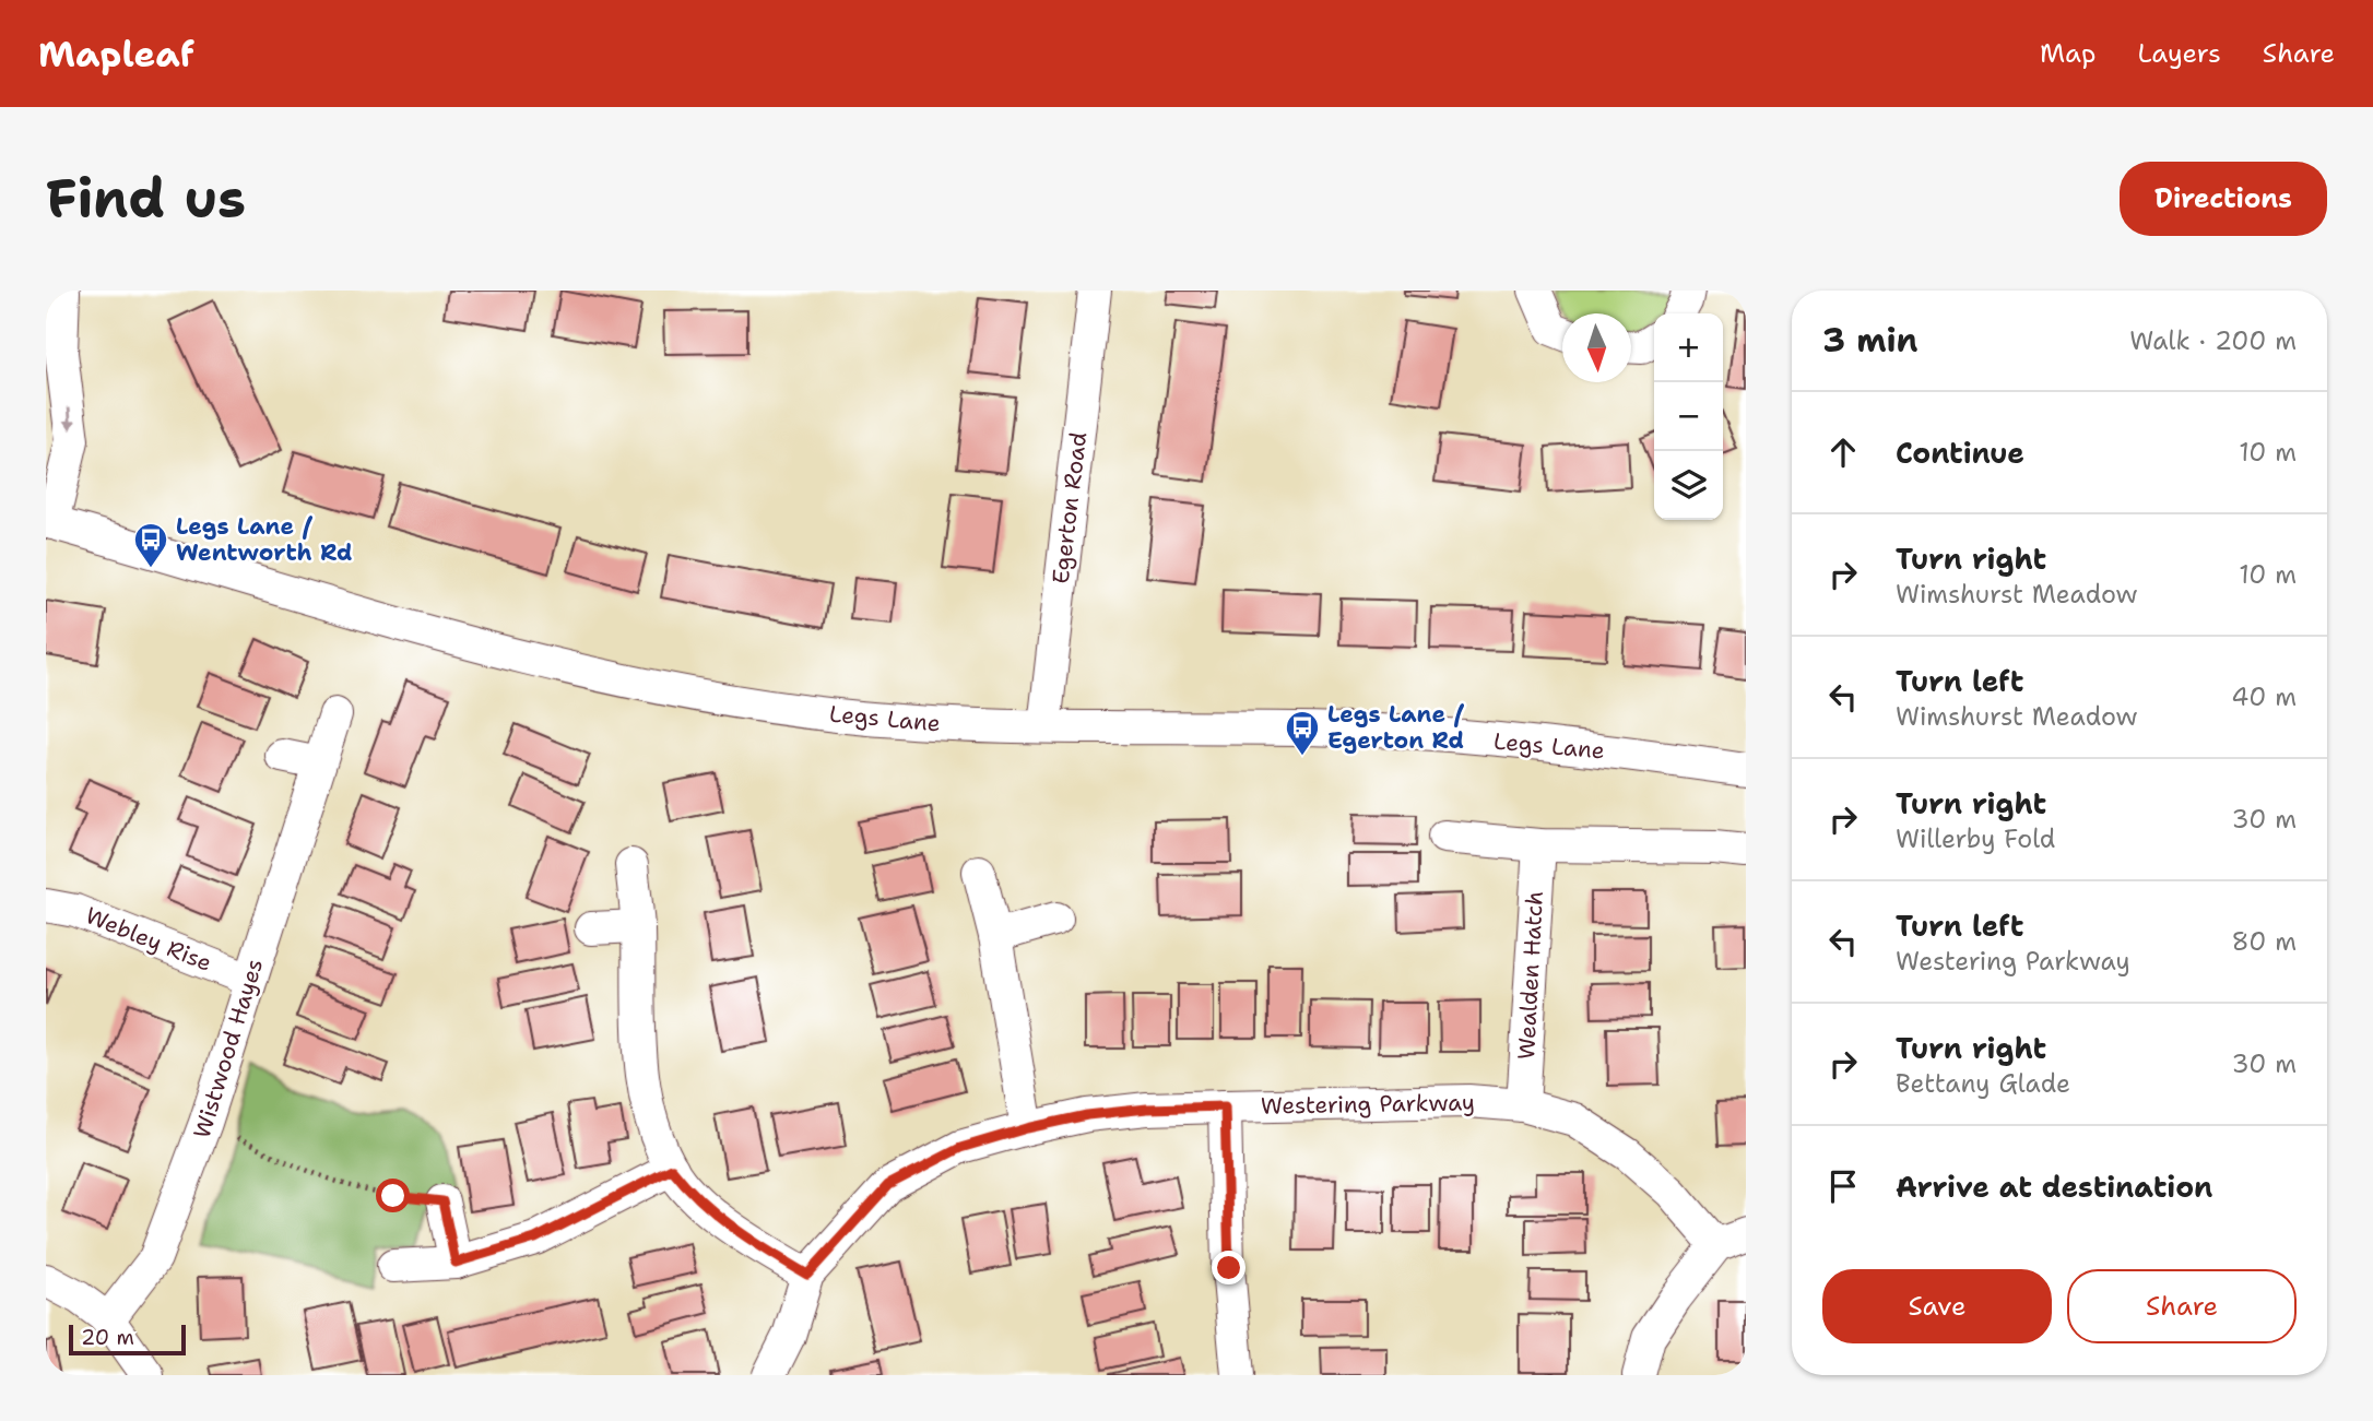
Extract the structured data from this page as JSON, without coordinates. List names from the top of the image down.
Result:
{
  "streets": {
    "street": [
      "Egerton Road",
      "Legs Lane",
      "Webley Rise",
      "Wealden Hatch",
      "Wistwood Hayes",
      "Westering Parkway"
    ]
  },
  "crossings": [
    ["Egerton Road", "Legs Lane"],
    ["Webley Rise", "Wistwood Hayes"],
    ["Wealden Hatch", "Westering Parkway"]
  ],
  "places": {
    "bus stop": ["Legs Lane / Wentworth Rd", "Legs Lane / Egerton Rd"]
  },
  "scale_bar": "20 m",
  "north": "bottom",
  "page": {
    "header": "Mapleaf",
    "nav": ["Map", "Layers", "Share"],
    "buttons": [
      "Directions",
      ["Save", "Share"]
    ],
    "title": "Find us",
    "heading": ["3 min", "Walk · 200 m"],
    "map_buttons": ["+", "−"],
    "list": [
      ["Continue", "10 m"],
      ["Turn right", "Wimshurst Meadow", "10 m"],
      ["Turn left", "Wimshurst Meadow", "40 m"],
      ["Turn right", "Willerby Fold", "30 m"],
      ["Turn left", "Westering Parkway", "80 m"],
      ["Turn right", "Bettany Glade", "30 m"],
      "Arrive at destination"
    ],
    "scale": "20 m"
  }
}
